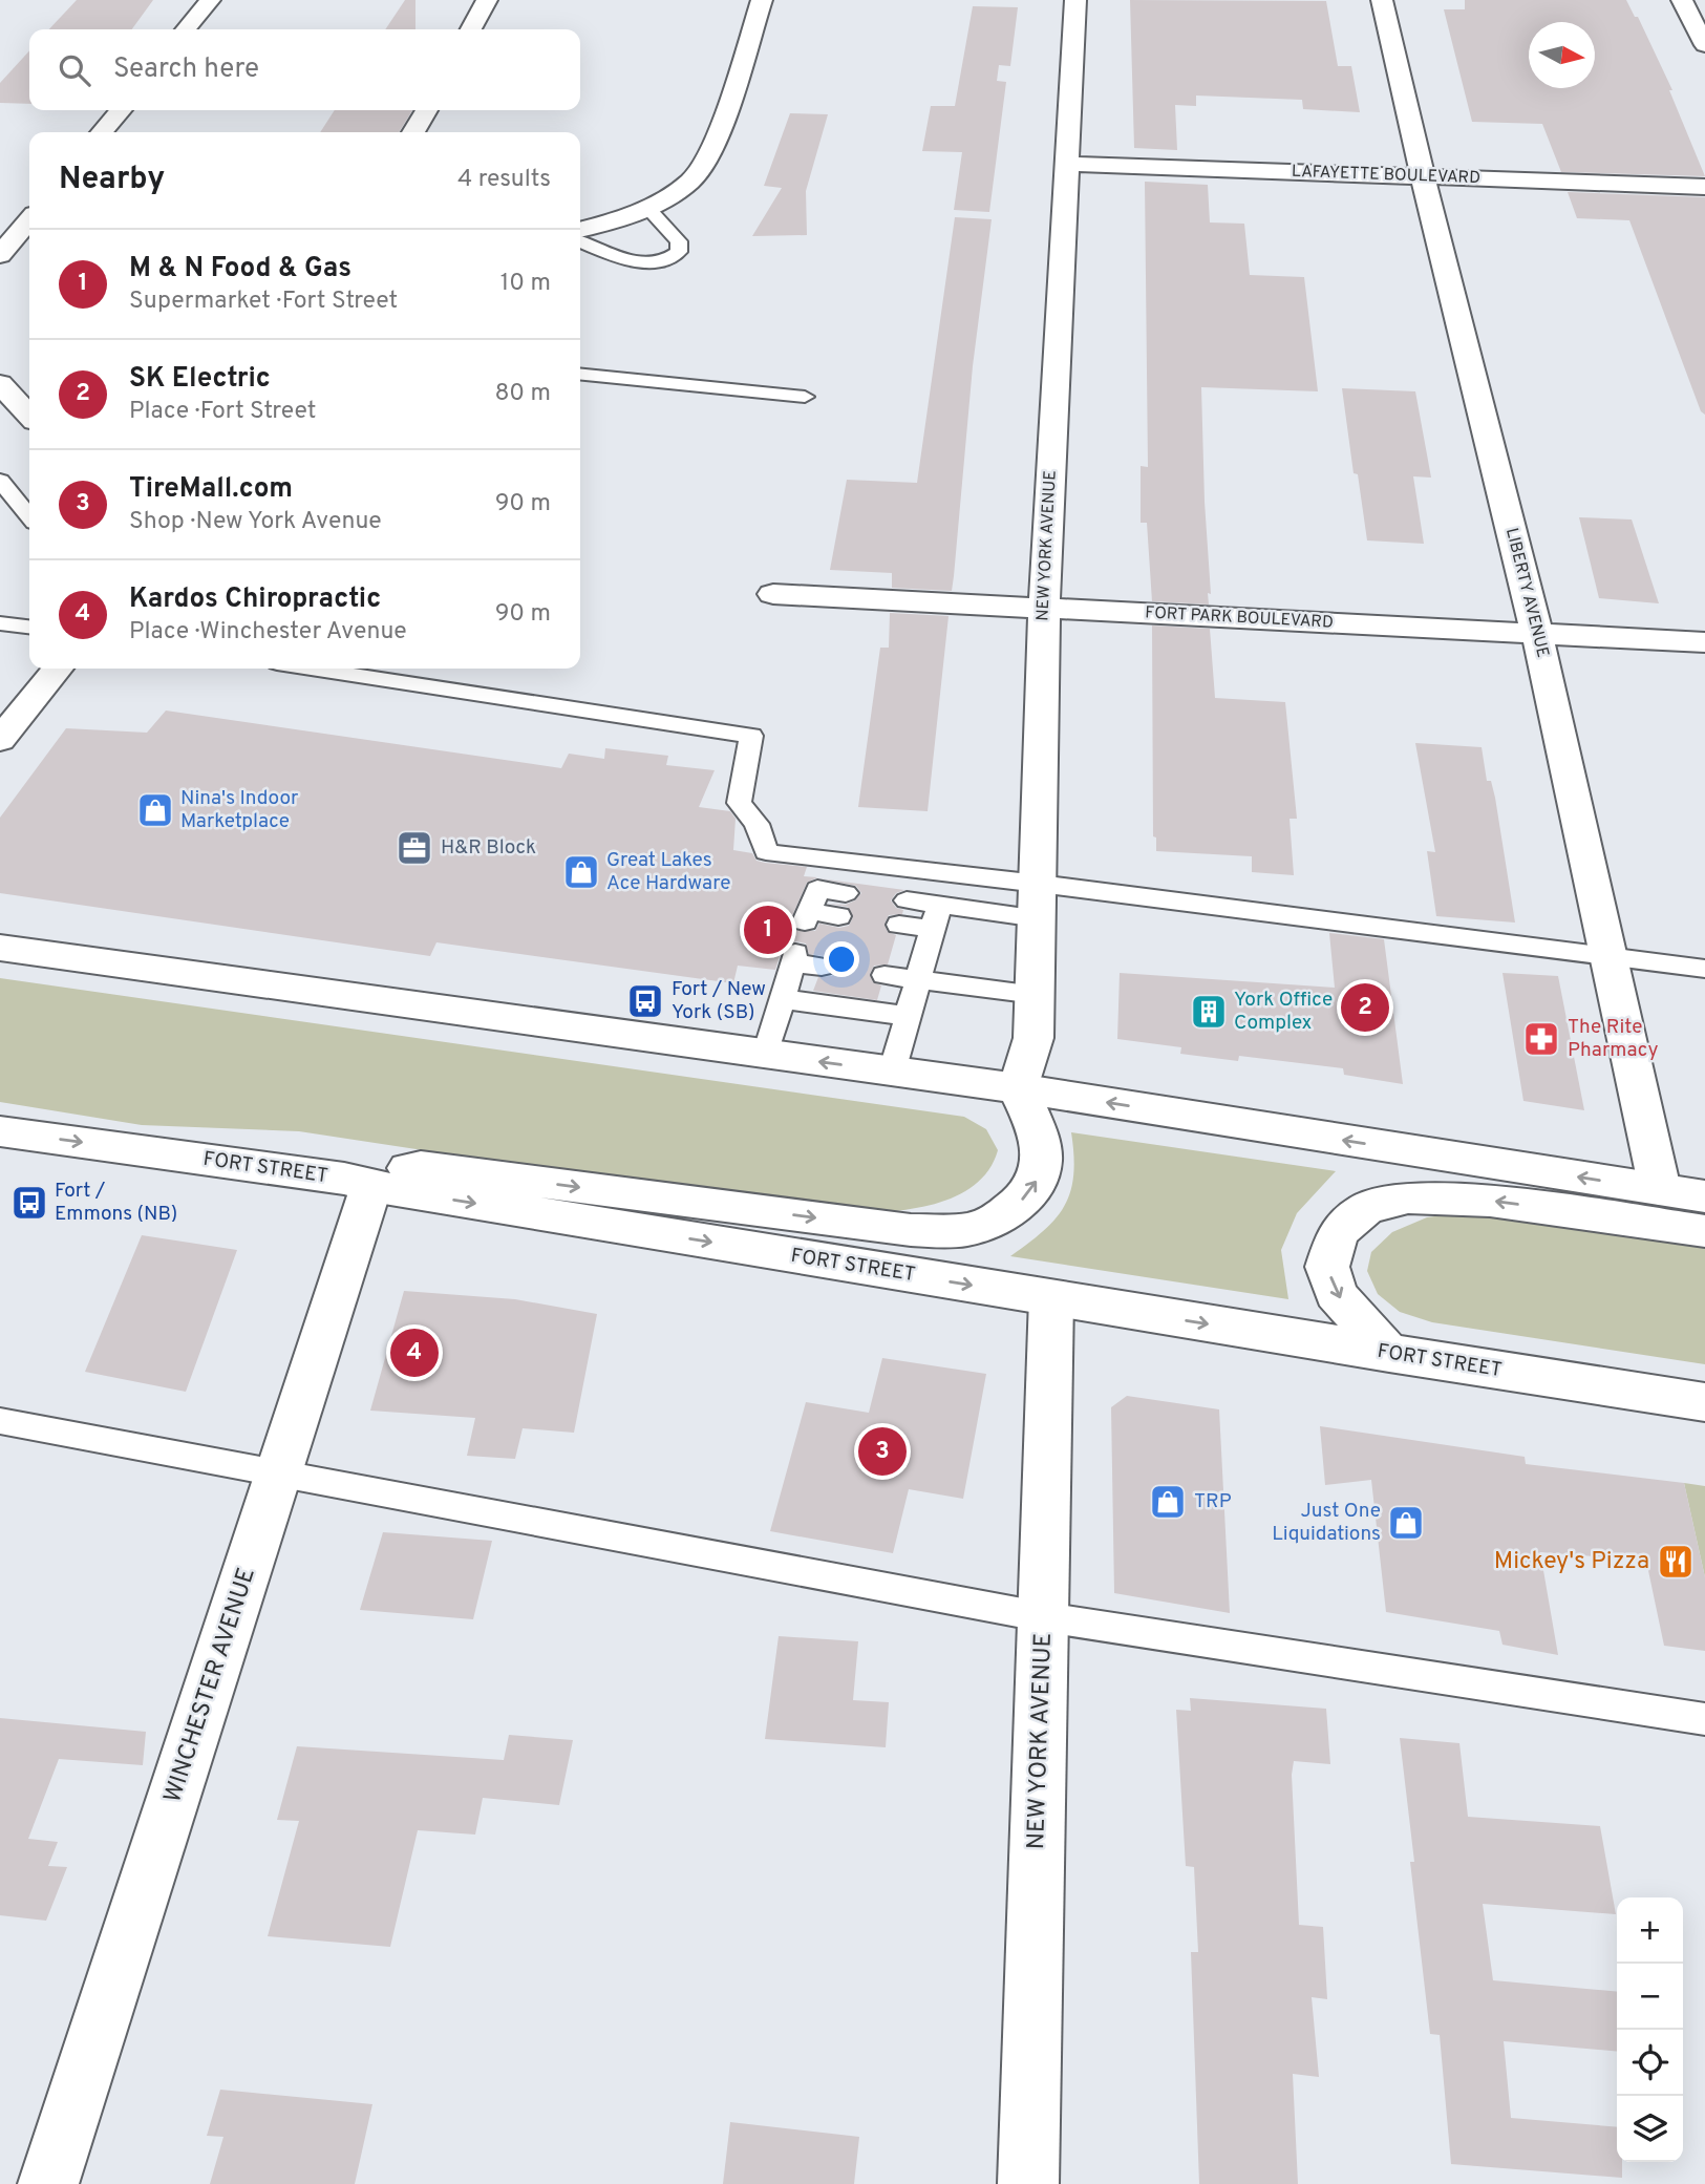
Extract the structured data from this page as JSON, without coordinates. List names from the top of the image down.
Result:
{
  "streets": {
    "street": [
      "LAFAYETTE BOULEVARD",
      "NEW YORK AVENUE",
      "LIBERTY AVENUE",
      "FORT PARK BOULEVARD",
      "FORT STREET",
      "WINCHESTER AVENUE"
    ]
  },
  "crossings": [
    ["LAFAYETTE BOULEVARD", "NEW YORK AVENUE"],
    ["LAFAYETTE BOULEVARD", "LIBERTY AVENUE"],
    ["NEW YORK AVENUE", "FORT PARK BOULEVARD"],
    ["NEW YORK AVENUE", "FORT STREET"],
    ["LIBERTY AVENUE", "FORT PARK BOULEVARD"],
    ["FORT STREET", "WINCHESTER AVENUE"]
  ],
  "places": {
    "shop": [
      "Nina's Indoor Marketplace",
      "Great Lakes Ace Hardware",
      "TRP",
      "Just One Liquidations"
    ],
    "office": ["H&R Block"],
    "bus stop": ["Fort / New York (SB)", "Fort / Emmons (NB)"],
    "building": ["York Office Complex"],
    "pharmacy": ["The Rite Pharmacy"],
    "restaurant": ["Mickey's Pizza"]
  },
  "north": "right",
  "page": {
    "search": "Search here",
    "heading": ["Nearby", "4 results"],
    "list": [
      {
        "mark": "1",
        "name": "M & N Food & Gas",
        "note": "Supermarket · Fort Street",
        "value": "10 m"
      },
      {
        "mark": "2",
        "name": "SK Electric",
        "note": "Place · Fort Street",
        "value": "80 m"
      },
      {
        "mark": "3",
        "name": "TireMall.com",
        "note": "Shop · New York Avenue",
        "value": "90 m"
      },
      {
        "mark": "4",
        "name": "Kardos Chiropractic",
        "note": "Place · Winchester Avenue",
        "value": "90 m"
      }
    ],
    "pins": [
      "1",
      "2",
      "4",
      "3"
    ],
    "map_buttons": ["+", "−"]
  }
}
